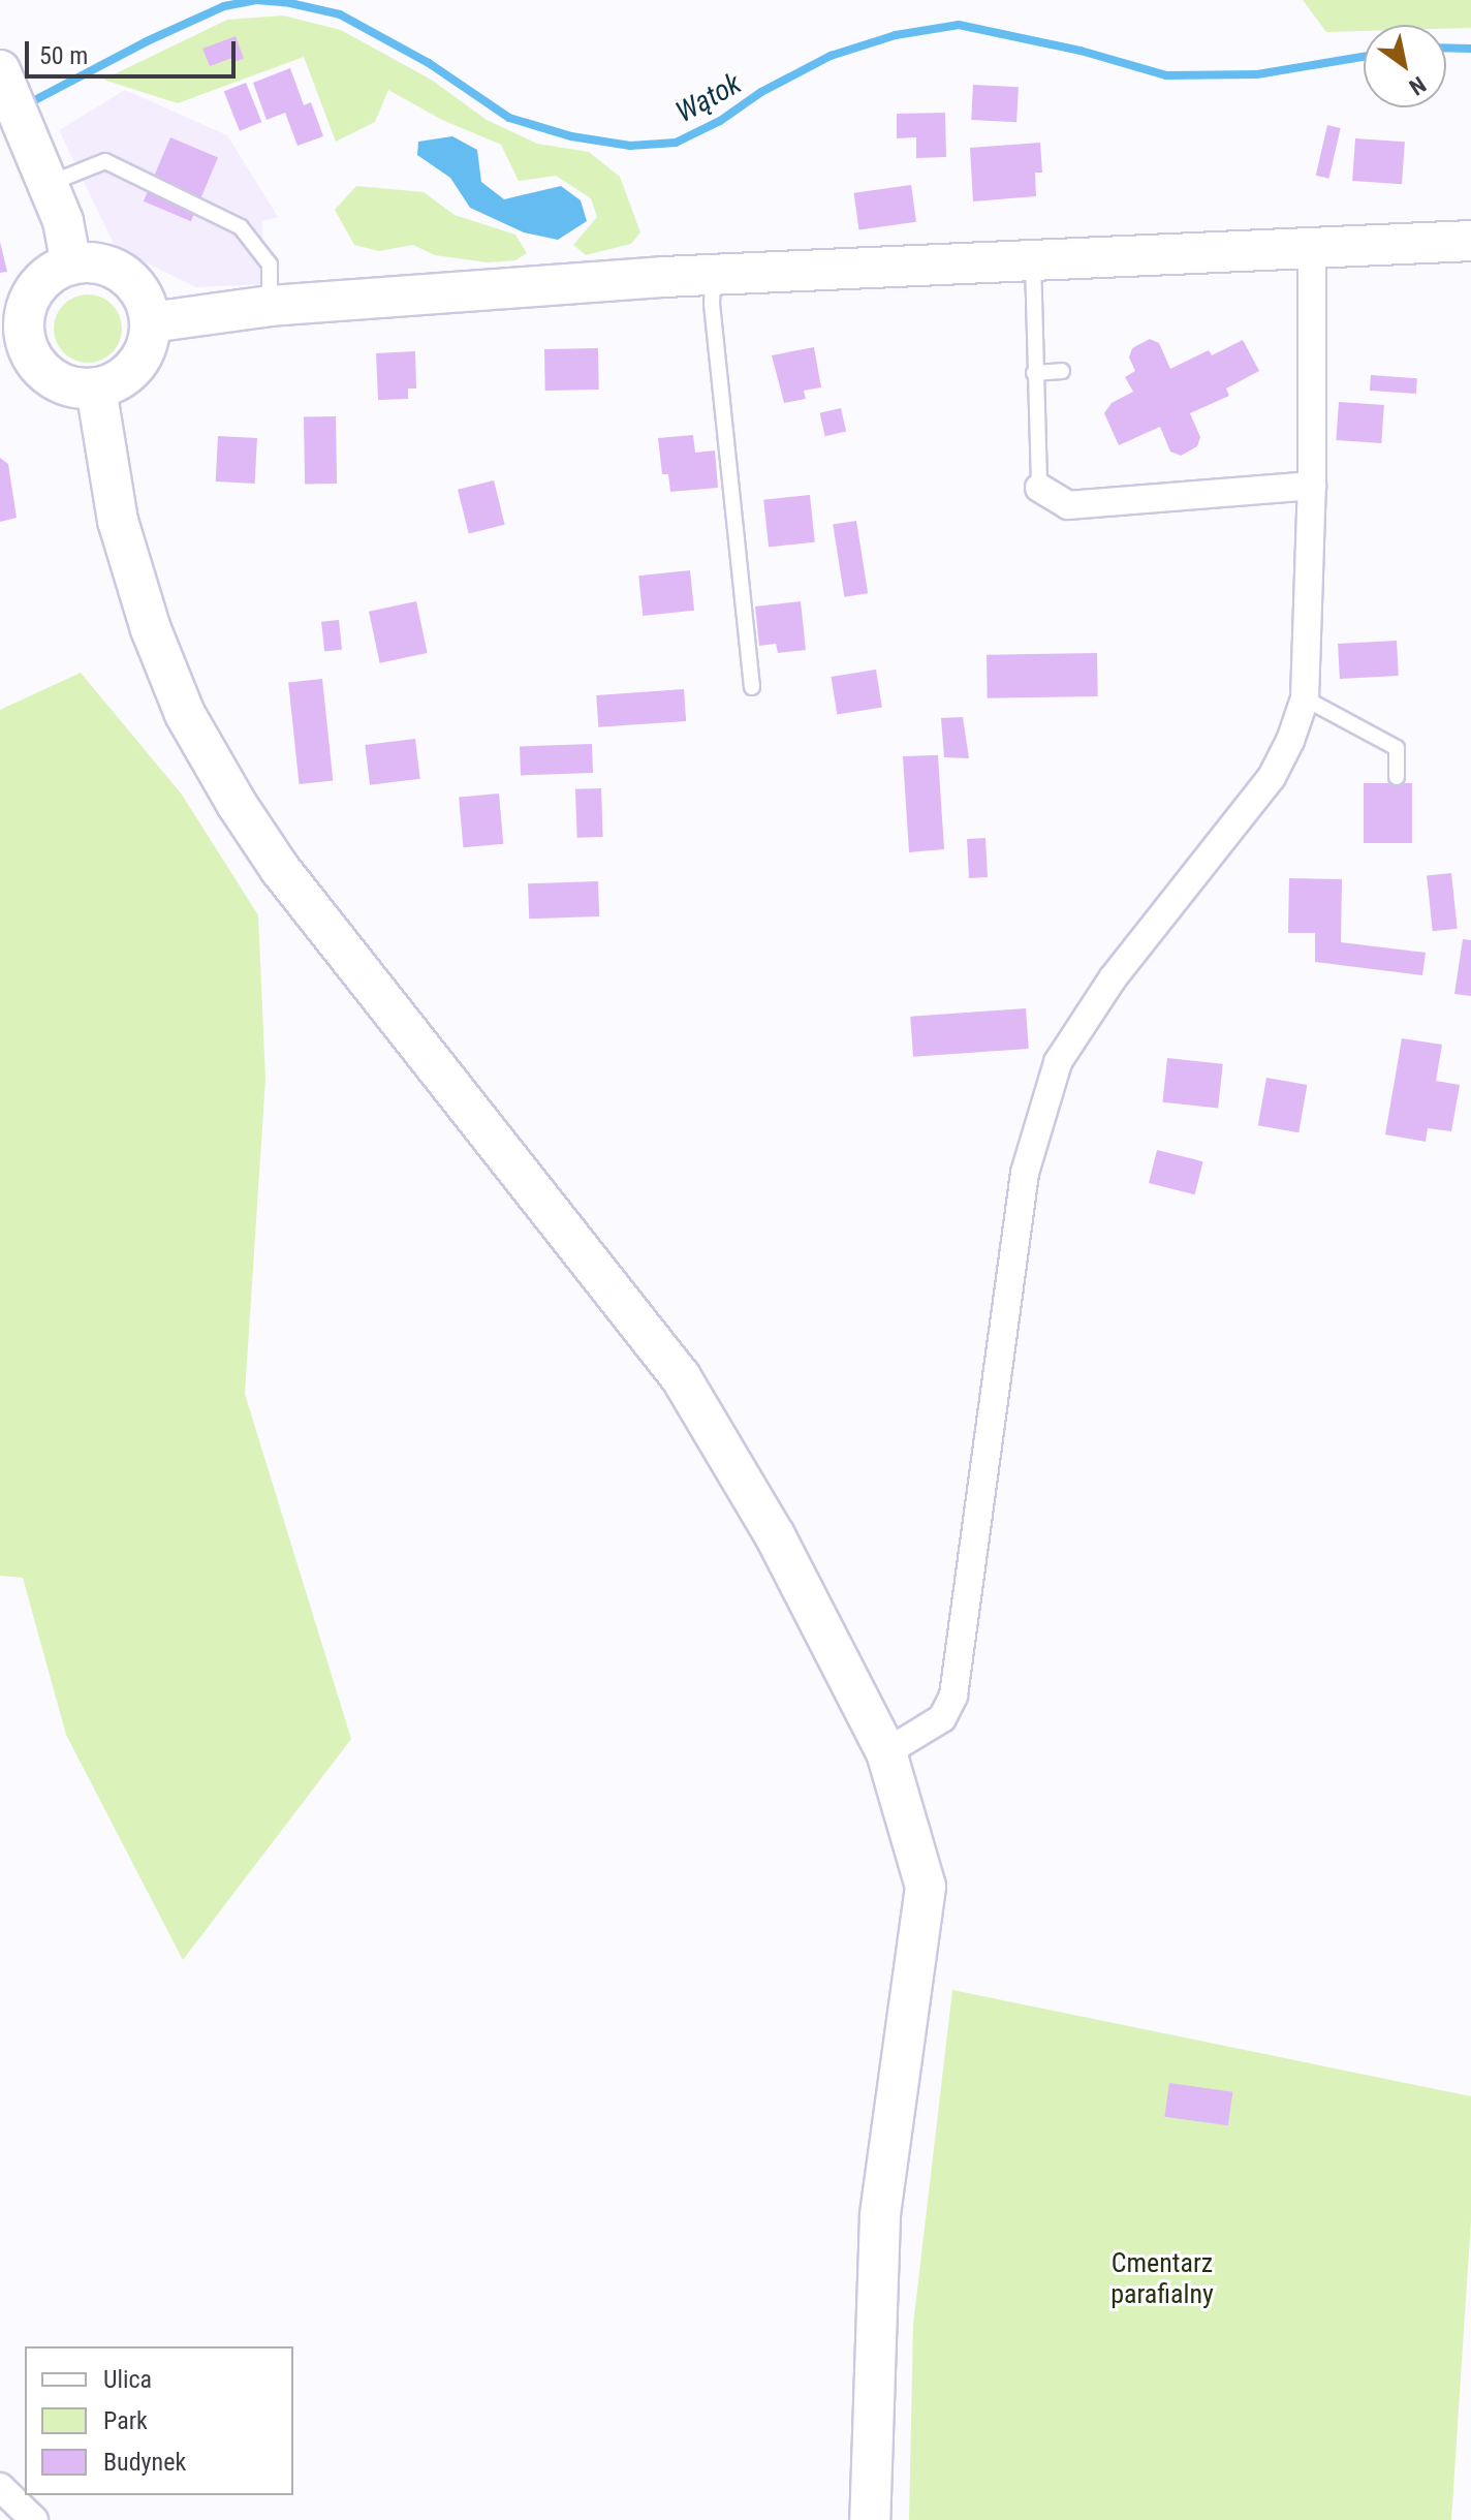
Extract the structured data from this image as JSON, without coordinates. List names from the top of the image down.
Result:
{
  "water": ["Wątok"],
  "parks": ["Cmentarz parafialny"],
  "legend": ["Ulica", "Park", "Budynek"],
  "scale_bar": "50 m",
  "north": "bottom right"
}
